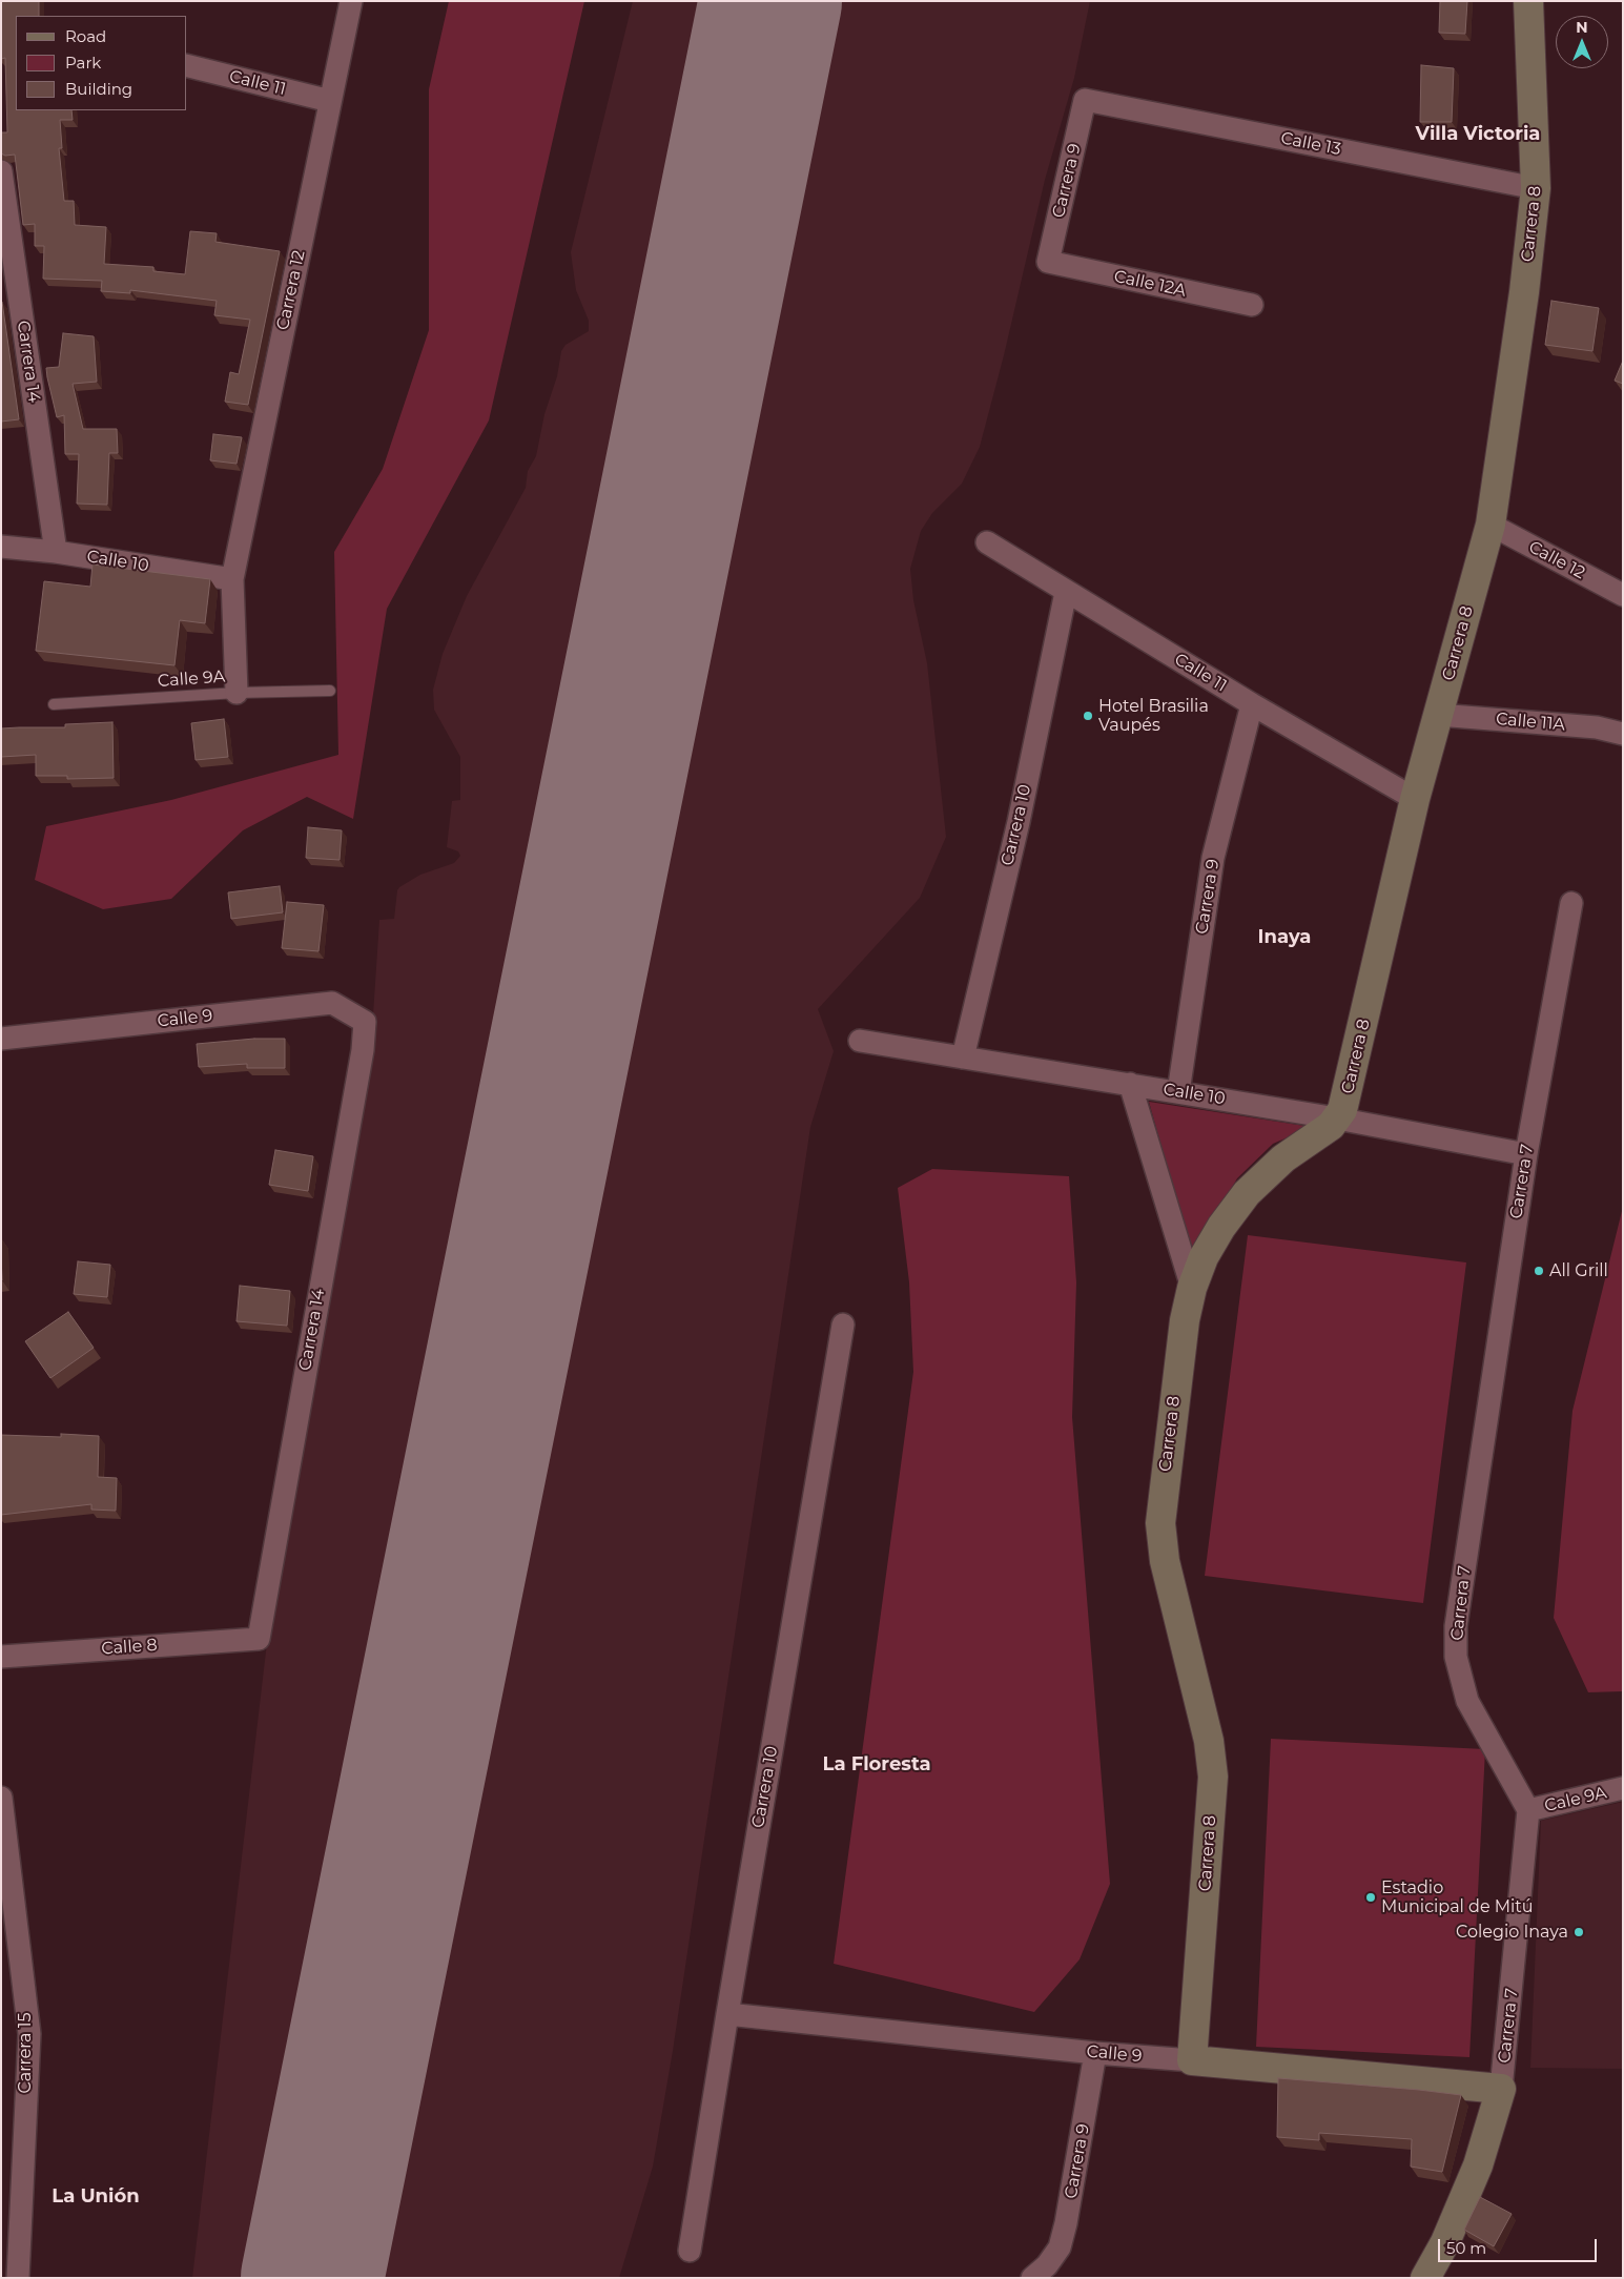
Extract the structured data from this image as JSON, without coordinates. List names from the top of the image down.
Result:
{
  "streets": {
    "street": [
      "Calle 11",
      "Calle 13",
      "Carrera 9",
      "Carrera 8",
      "Calle 12A",
      "Carrera 12",
      "Carrera 14",
      "Calle 12",
      "Calle 10",
      "Calle 11A",
      "Carrera 10",
      "Calle 9",
      "Carrera 7",
      "Calle 8",
      "Cale 9A",
      "Carrera 15"
    ],
    "lane": ["Calle 9A"]
  },
  "crossings": [
    ["Calle 11", "Carrera 9"],
    ["Calle 11", "Carrera 8"],
    ["Calle 11", "Carrera 12"],
    ["Calle 11", "Carrera 10"],
    ["Calle 13", "Carrera 9"],
    ["Calle 13", "Carrera 8"],
    ["Carrera 9", "Calle 12A"],
    ["Carrera 9", "Calle 10"],
    ["Carrera 9", "Calle 9"],
    ["Carrera 8", "Calle 12"],
    ["Carrera 8", "Calle 10"],
    ["Carrera 8", "Calle 11A"],
    ["Carrera 8", "Calle 9"],
    ["Carrera 12", "Calle 10"],
    ["Carrera 12", "Calle 9A"],
    ["Carrera 14", "Calle 10"],
    ["Carrera 14", "Calle 9"],
    ["Carrera 14", "Calle 8"],
    ["Calle 10", "Carrera 10"],
    ["Calle 10", "Carrera 7"],
    ["Carrera 10", "Calle 9"],
    ["Calle 9", "Carrera 7"],
    ["Carrera 7", "Cale 9A"]
  ],
  "districts": [
    "Villa Victoria",
    "Inaya",
    "La Floresta",
    "La Unión"
  ],
  "places": [
    "Hotel Brasilia Vaupés",
    "All Grill",
    "Estadio Municipal de Mitú",
    "Colegio Inaya"
  ],
  "legend": ["Road", "Park", "Building"],
  "scale_bar": "50 m",
  "north": "top"
}
